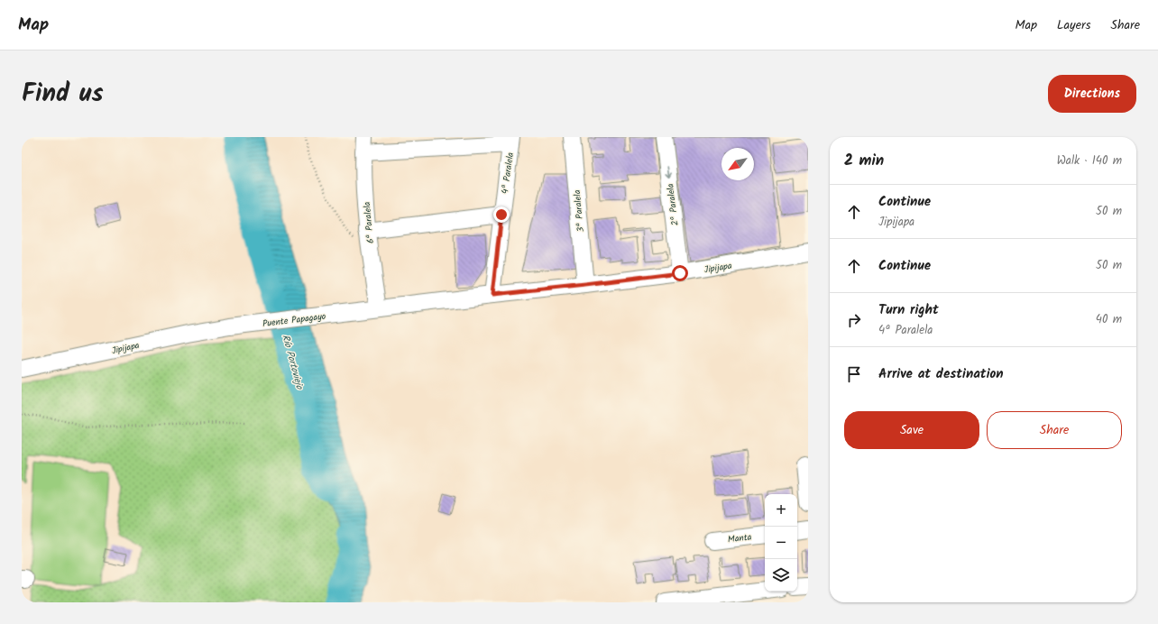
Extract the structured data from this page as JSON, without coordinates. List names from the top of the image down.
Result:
{
  "streets": {
    "street": [
      "4ª Paralela",
      "2ª Paralela",
      "3ª Paralela",
      "6ª Paralela",
      "Jipijapa",
      "Puente Papagayo",
      "Manta"
    ]
  },
  "crossings": [
    ["4ª Paralela", "Jipijapa"],
    ["4ª Paralela", "Puente Papagayo"],
    ["2ª Paralela", "Jipijapa"],
    ["3ª Paralela", "Jipijapa"],
    ["6ª Paralela", "Puente Papagayo"],
    ["Jipijapa", "Puente Papagayo"]
  ],
  "one_way": ["2ª Paralela"],
  "water": ["Río Portoviejo"],
  "north": "bottom left",
  "page": {
    "header": "Map",
    "nav": ["Map", "Layers", "Share"],
    "title": "Find us",
    "buttons": [
      "Directions",
      ["Save", "Share"]
    ],
    "heading": ["2 min", "Walk · 140 m"],
    "list": [
      ["Continue", "Jipijapa", "50 m"],
      ["Continue", "50 m"],
      ["Turn right", "4ª Paralela", "40 m"],
      "Arrive at destination"
    ],
    "map_buttons": ["+", "−"]
  }
}
